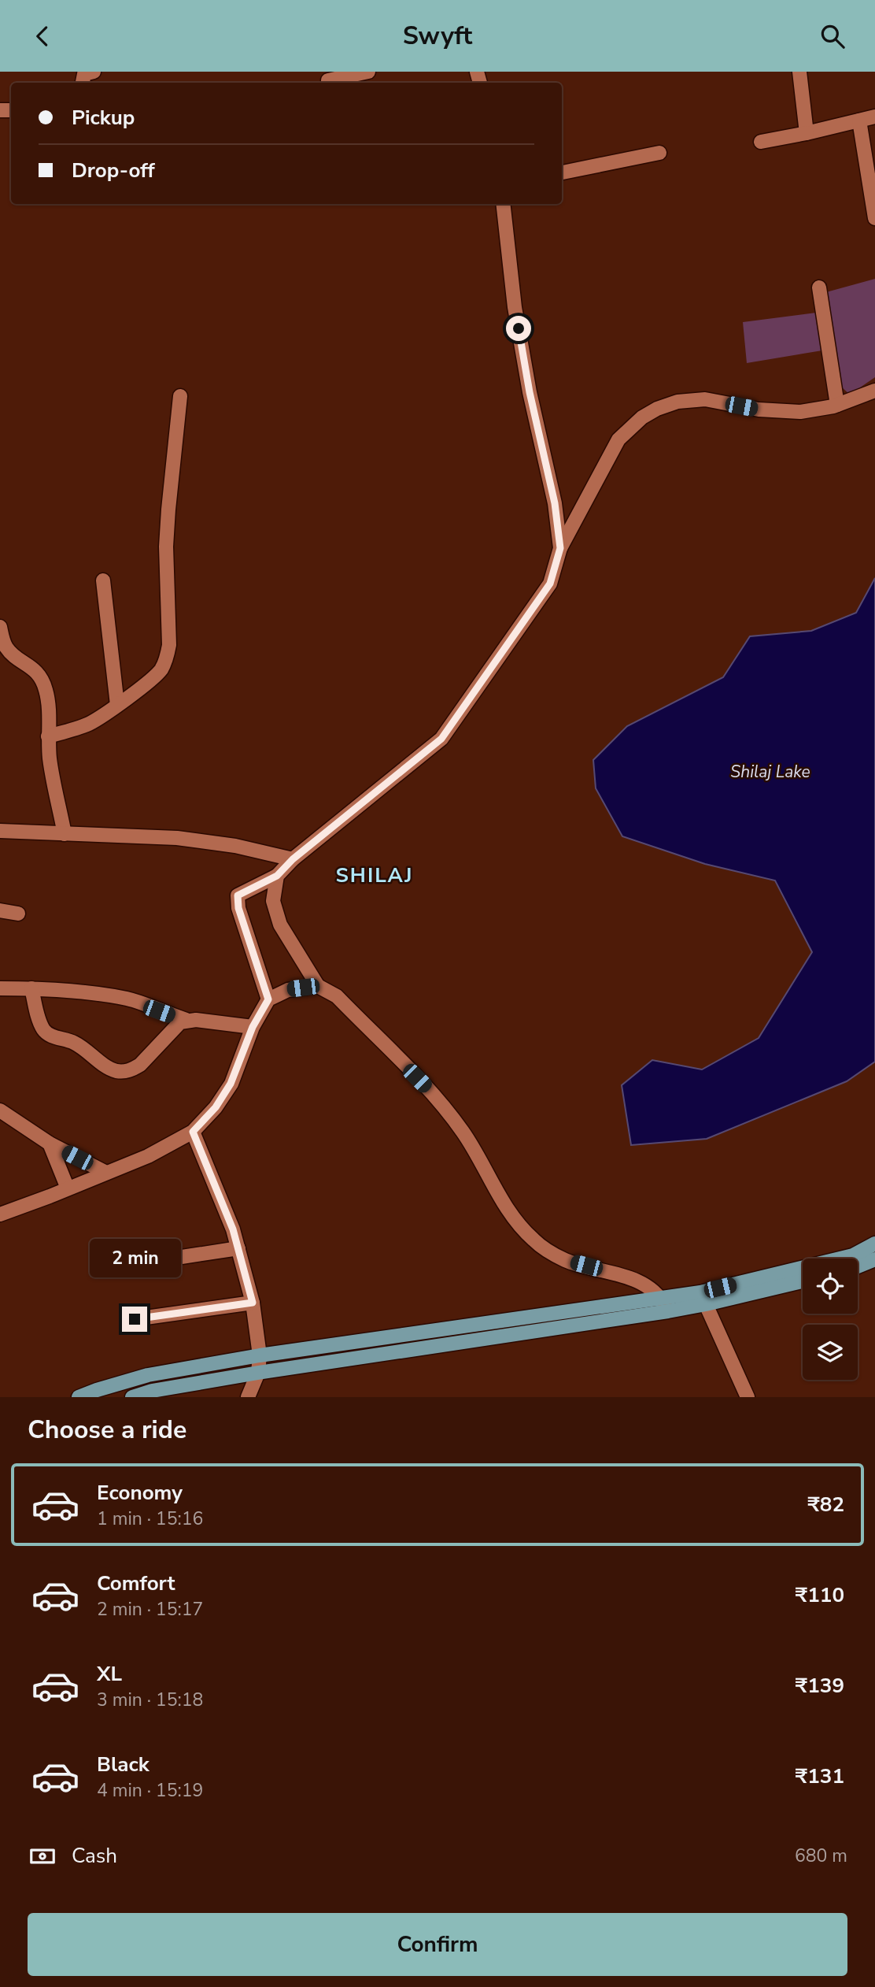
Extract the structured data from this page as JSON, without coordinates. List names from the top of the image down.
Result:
{
  "districts": ["SHILAJ"],
  "water": ["Shilaj Lake"],
  "page": {
    "header": "Swyft",
    "banner": ["Pickup", "Drop-off"],
    "bubble": "2 min",
    "heading": "Choose a ride",
    "list": [
      {
        "name": "Economy",
        "note": "1 min · 15:16",
        "value": "₹82"
      },
      {
        "name": "Comfort",
        "note": "2 min · 15:17",
        "value": "₹110"
      },
      {
        "name": "XL",
        "note": "3 min · 15:18",
        "value": "₹139"
      },
      {
        "name": "Black",
        "note": "4 min · 15:19",
        "value": "₹131"
      }
    ],
    "pay": ["Cash", "680 m"],
    "buttons": "Confirm"
  }
}
